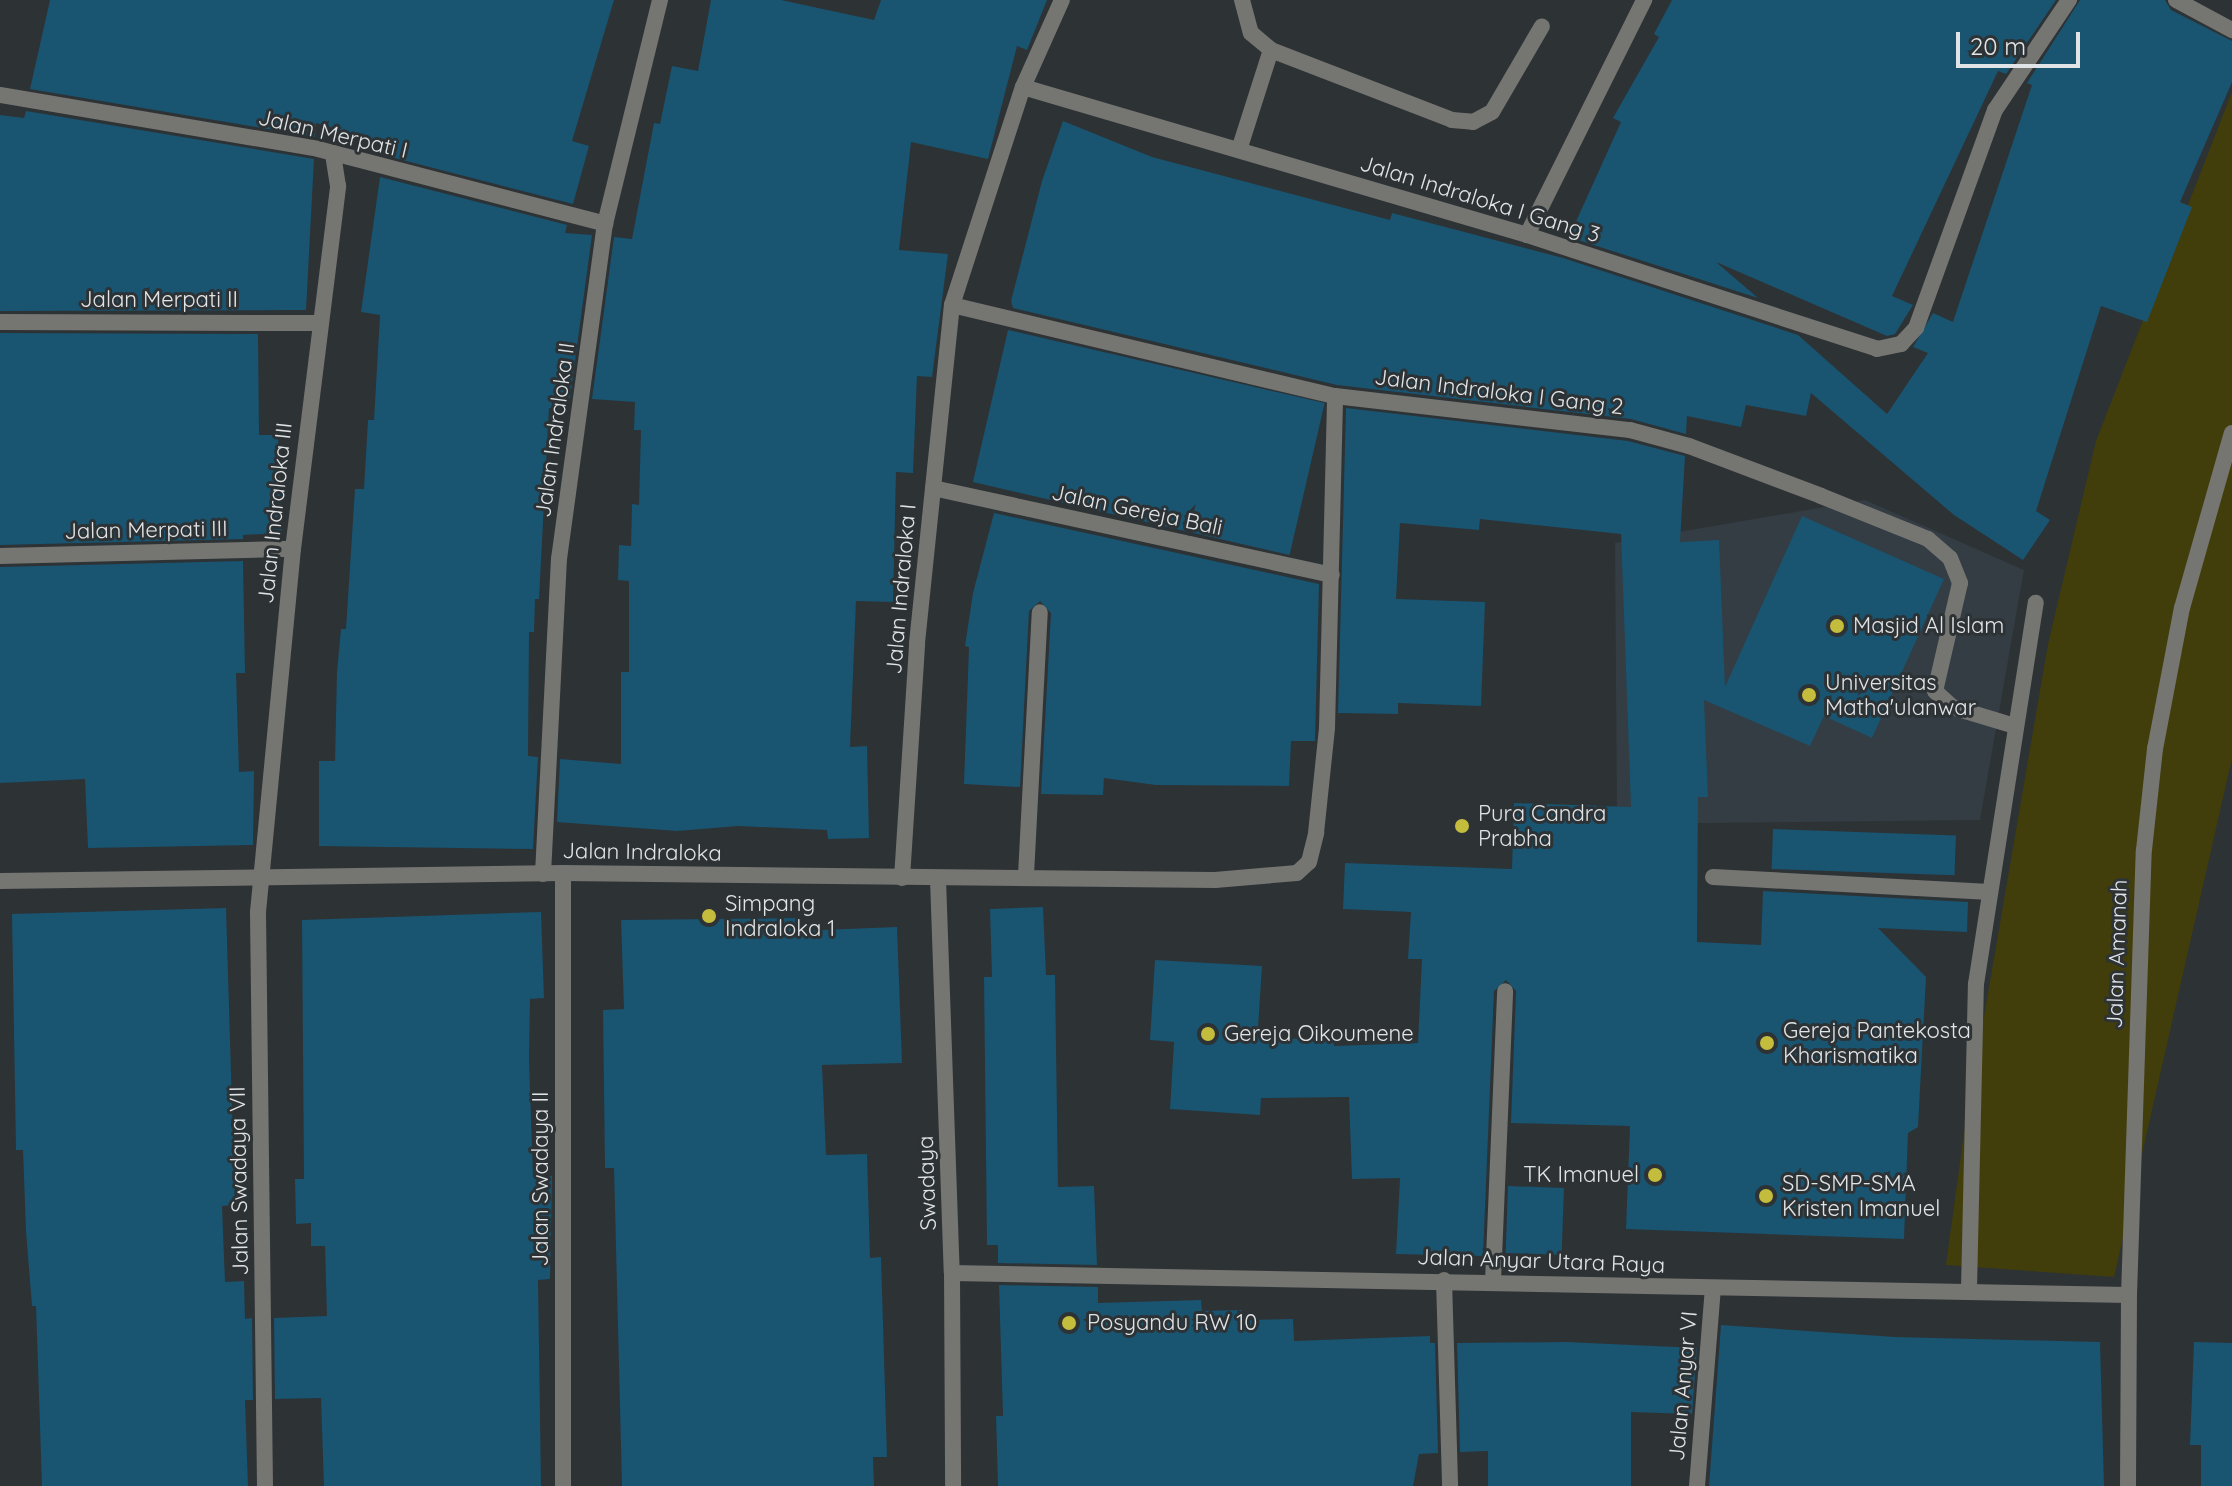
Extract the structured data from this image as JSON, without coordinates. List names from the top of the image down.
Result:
{
  "streets": {
    "street": [
      "Jalan Merpati I",
      "Jalan Indraloka I Gang 3",
      "Jalan Merpati II",
      "Jalan Indraloka I Gang 2",
      "Jalan Indraloka II",
      "Jalan Gereja Bali",
      "Jalan Indraloka III",
      "Jalan Merpati III",
      "Jalan Indraloka I",
      "Jalan Indraloka",
      "Jalan Amanah",
      "Jalan Swadaya II",
      "Jalan Swadaya VII",
      "Swadaya",
      "Jalan Anyar Utara Raya",
      "Jalan Anyar VI"
    ]
  },
  "crossings": [
    ["Jalan Merpati I", "Jalan Indraloka II"],
    ["Jalan Merpati I", "Jalan Indraloka III"],
    ["Jalan Indraloka I Gang 3", "Jalan Indraloka I"],
    ["Jalan Merpati II", "Jalan Indraloka III"],
    ["Jalan Indraloka I Gang 2", "Jalan Indraloka I"],
    ["Jalan Indraloka II", "Jalan Indraloka"],
    ["Jalan Gereja Bali", "Jalan Indraloka I"],
    ["Jalan Gereja Bali", "Jalan Indraloka"],
    ["Jalan Indraloka III", "Jalan Merpati III"],
    ["Jalan Indraloka III", "Jalan Indraloka"],
    ["Jalan Indraloka III", "Jalan Swadaya VII"],
    ["Jalan Indraloka I", "Jalan Indraloka"],
    ["Jalan Indraloka", "Jalan Swadaya II"],
    ["Jalan Indraloka", "Jalan Swadaya VII"],
    ["Jalan Indraloka", "Swadaya"],
    ["Jalan Amanah", "Jalan Anyar Utara Raya"],
    ["Swadaya", "Jalan Anyar Utara Raya"],
    ["Jalan Anyar Utara Raya", "Jalan Anyar VI"]
  ],
  "places": [
    "Masjid Al Islam",
    "Universitas Matha'ulanwar",
    "Pura Candra Prabha",
    "Simpang Indraloka 1",
    "Gereja Oikoumene",
    "Gereja Pantekosta Kharismatika",
    "TK Imanuel",
    "SD-SMP-SMA Kristen Imanuel",
    "Posyandu RW 10"
  ],
  "scale_bar": "20 m"
}
